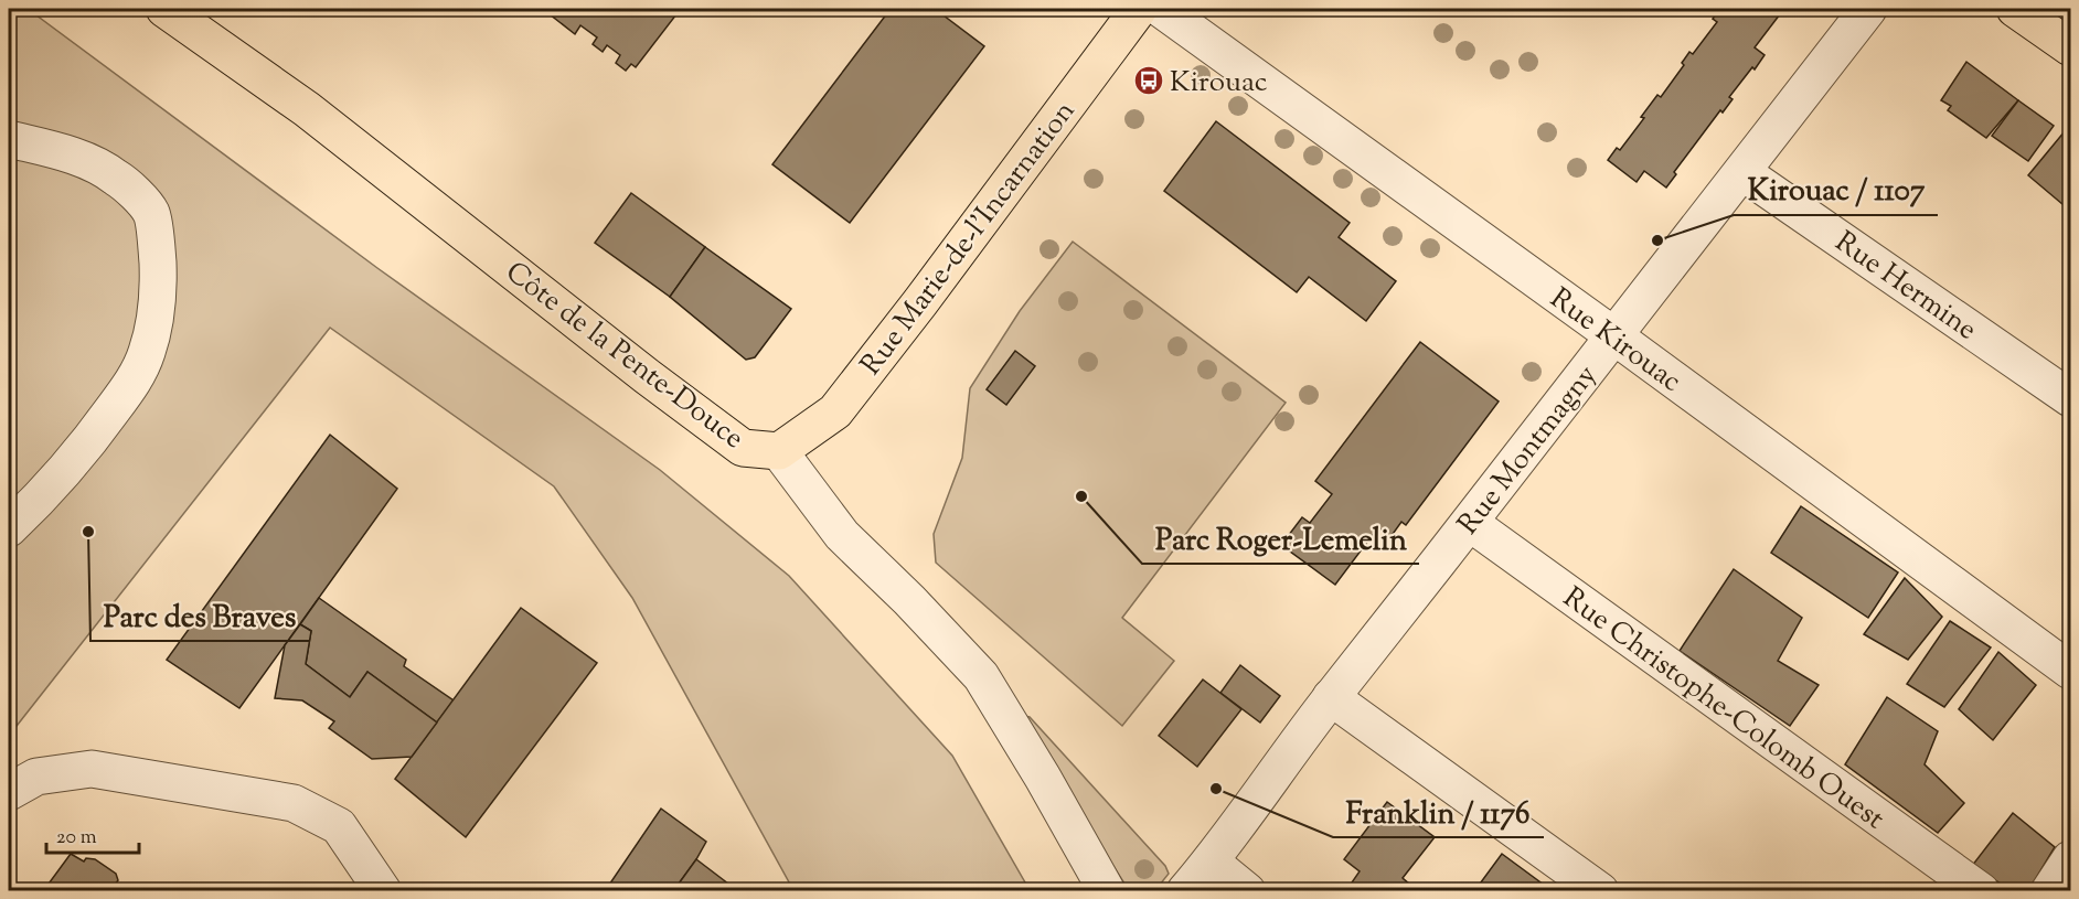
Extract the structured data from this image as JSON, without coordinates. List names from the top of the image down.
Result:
{
  "streets": {
    "main road": ["Rue Marie-de-l'Incarnation", "Côte de la Pente-Douce"],
    "street": [
      "Rue Hermine",
      "Rue Kirouac",
      "Rue Montmagny",
      "Rue Christophe-Colomb Ouest"
    ]
  },
  "crossings": [
    ["Rue Marie-de-l'Incarnation", "Côte de la Pente-Douce"],
    ["Rue Hermine", "Rue Montmagny"],
    ["Rue Kirouac", "Rue Montmagny"],
    ["Rue Montmagny", "Rue Christophe-Colomb Ouest"]
  ],
  "places": {
    "bus stop": ["Kirouac"],
    "other": [
      "Kirouac / 1107",
      "Parc Roger-Lemelin",
      "Parc des Braves",
      "Franklin / 1176"
    ]
  },
  "scale_bar": "20 m"
}
